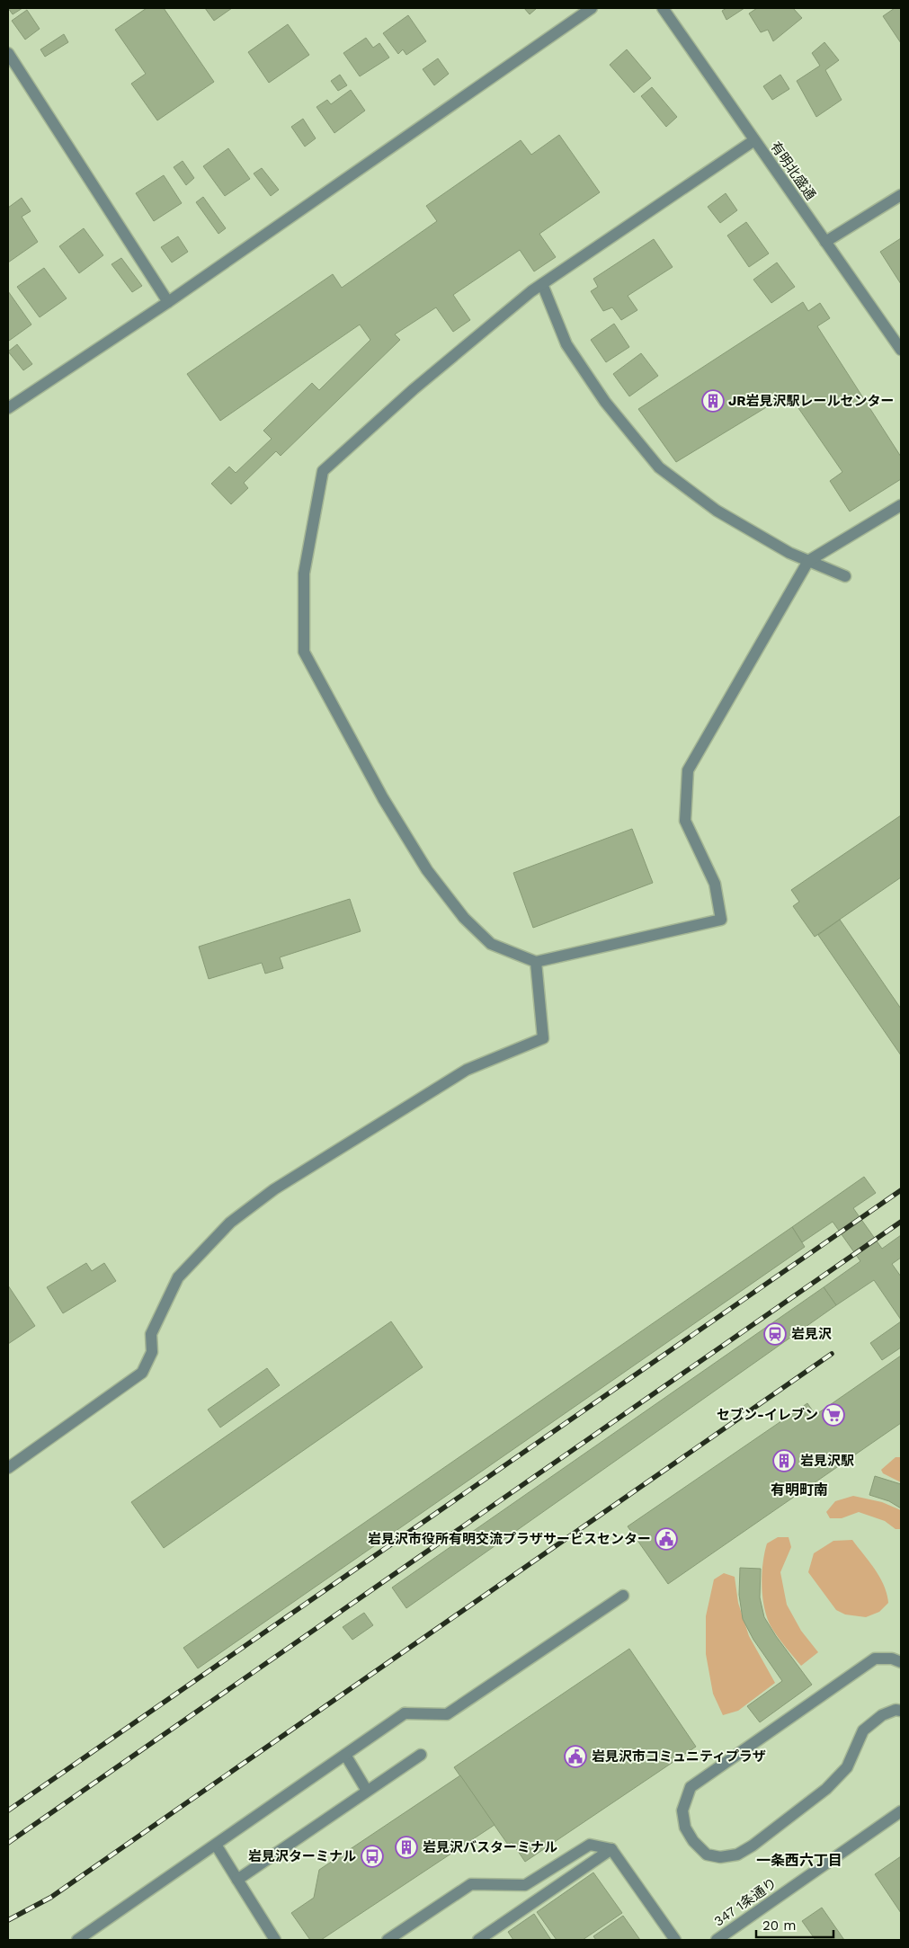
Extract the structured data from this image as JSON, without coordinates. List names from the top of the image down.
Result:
{
  "streets": {
    "street": ["有明北盛通", "347 1条通り"]
  },
  "districts": ["有明町南", "一条西六丁目"],
  "places": {
    "building": ["JR岩見沢駅レールセンター", "岩見沢駅", "岩見沢バスターミナル"],
    "station": ["岩見沢"],
    "supermarket": ["セブン-イレブン"],
    "public building": ["岩見沢市役所有明交流プラザサービスセンター", "岩見沢市コミュニティプラザ"],
    "bus stop": ["岩見沢ターミナル"]
  },
  "scale_bar": "20 m"
}
